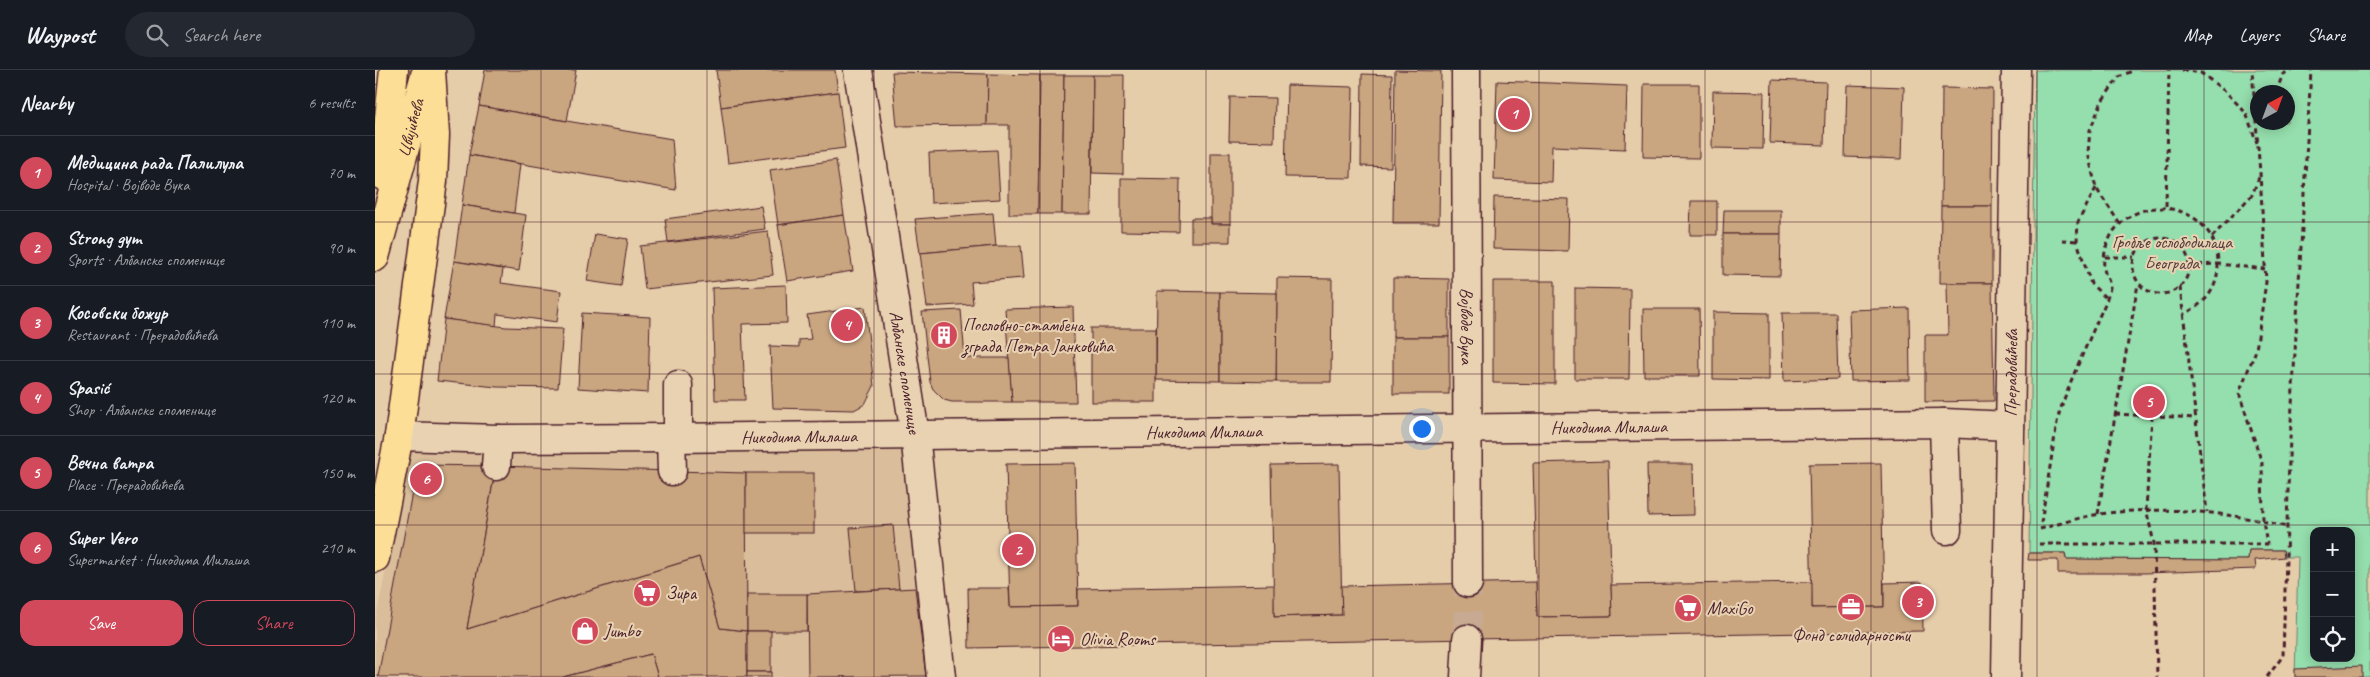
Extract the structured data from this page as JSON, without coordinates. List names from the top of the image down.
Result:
{
  "streets": {
    "main road": ["Цвијићева"],
    "street": [
      "Војводе Вука",
      "Албанске споменице",
      "Прерадовићева",
      "Никодима Милаша"
    ]
  },
  "crossings": [
    ["Војводе Вука", "Никодима Милаша"],
    ["Албанске споменице", "Никодима Милаша"],
    ["Прерадовићева", "Никодима Милаша"]
  ],
  "parks": ["Гробље ослободилаца Београда"],
  "places": {
    "building": ["Пословно-стамбена зграда Петра Јанковића"],
    "supermarket": ["Зира", "MaxiGo"],
    "office": ["Фонд солидарности"],
    "shop": ["Jumbo"],
    "hotel": ["Olivia Rooms"]
  },
  "north": "top right",
  "page": {
    "header": "Waypost",
    "search": "Search here",
    "nav": ["Map", "Layers", "Share"],
    "heading": ["Nearby", "6 results"],
    "pins": [
      "1",
      "4",
      "5",
      "6",
      "2",
      "3"
    ],
    "list": [
      {
        "mark": "1",
        "name": "Медицина рада Палилула",
        "note": "Hospital · Војводе Вука",
        "value": "70 m"
      },
      {
        "mark": "2",
        "name": "Strong gym",
        "note": "Sports · Албанске споменице",
        "value": "90 m"
      },
      {
        "mark": "3",
        "name": "Косовски божур",
        "note": "Restaurant · Прерадовићева",
        "value": "110 m"
      },
      {
        "mark": "4",
        "name": "Spasić",
        "note": "Shop · Албанске споменице",
        "value": "120 m"
      },
      {
        "mark": "5",
        "name": "Вечна ватра",
        "note": "Place · Прерадовићева",
        "value": "150 m"
      },
      {
        "mark": "6",
        "name": "Super Vero",
        "note": "Supermarket · Никодима Милаша",
        "value": "210 m"
      }
    ],
    "map_buttons": ["+", "−"],
    "buttons": ["Save", "Share"]
  }
}
